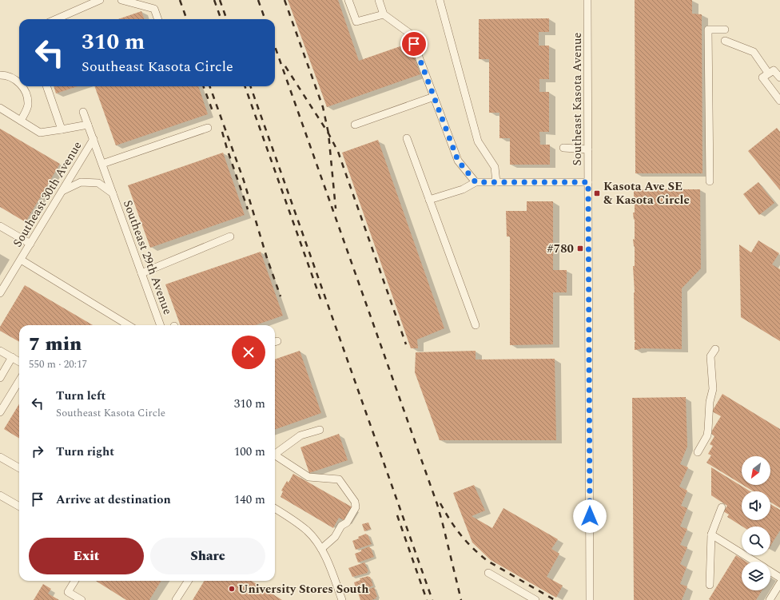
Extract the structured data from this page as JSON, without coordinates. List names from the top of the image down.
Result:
{
  "streets": {
    "street": ["Southeast Kasota Avenue", "Southeast 30th Avenue", "Southeast 29th Avenue"]
  },
  "crossings": [
    ["Southeast 30th Avenue", "Southeast 29th Avenue"]
  ],
  "places": {
    "transit": ["Kasota Ave SE & Kasota Circle", "#780"],
    "other": ["University Stores South"]
  },
  "north": "bottom left",
  "page": {
    "turn": ["310 m", "Southeast Kasota Circle"],
    "heading": ["7 min", "550 m · 20:17"],
    "list": [
      {
        "name": "Turn left",
        "note": "Southeast Kasota Circle",
        "value": "310 m"
      },
      {
        "name": "Turn right",
        "value": "100 m"
      },
      {
        "name": "Arrive at destination",
        "value": "140 m"
      }
    ],
    "buttons": ["Exit", "Share"]
  }
}
